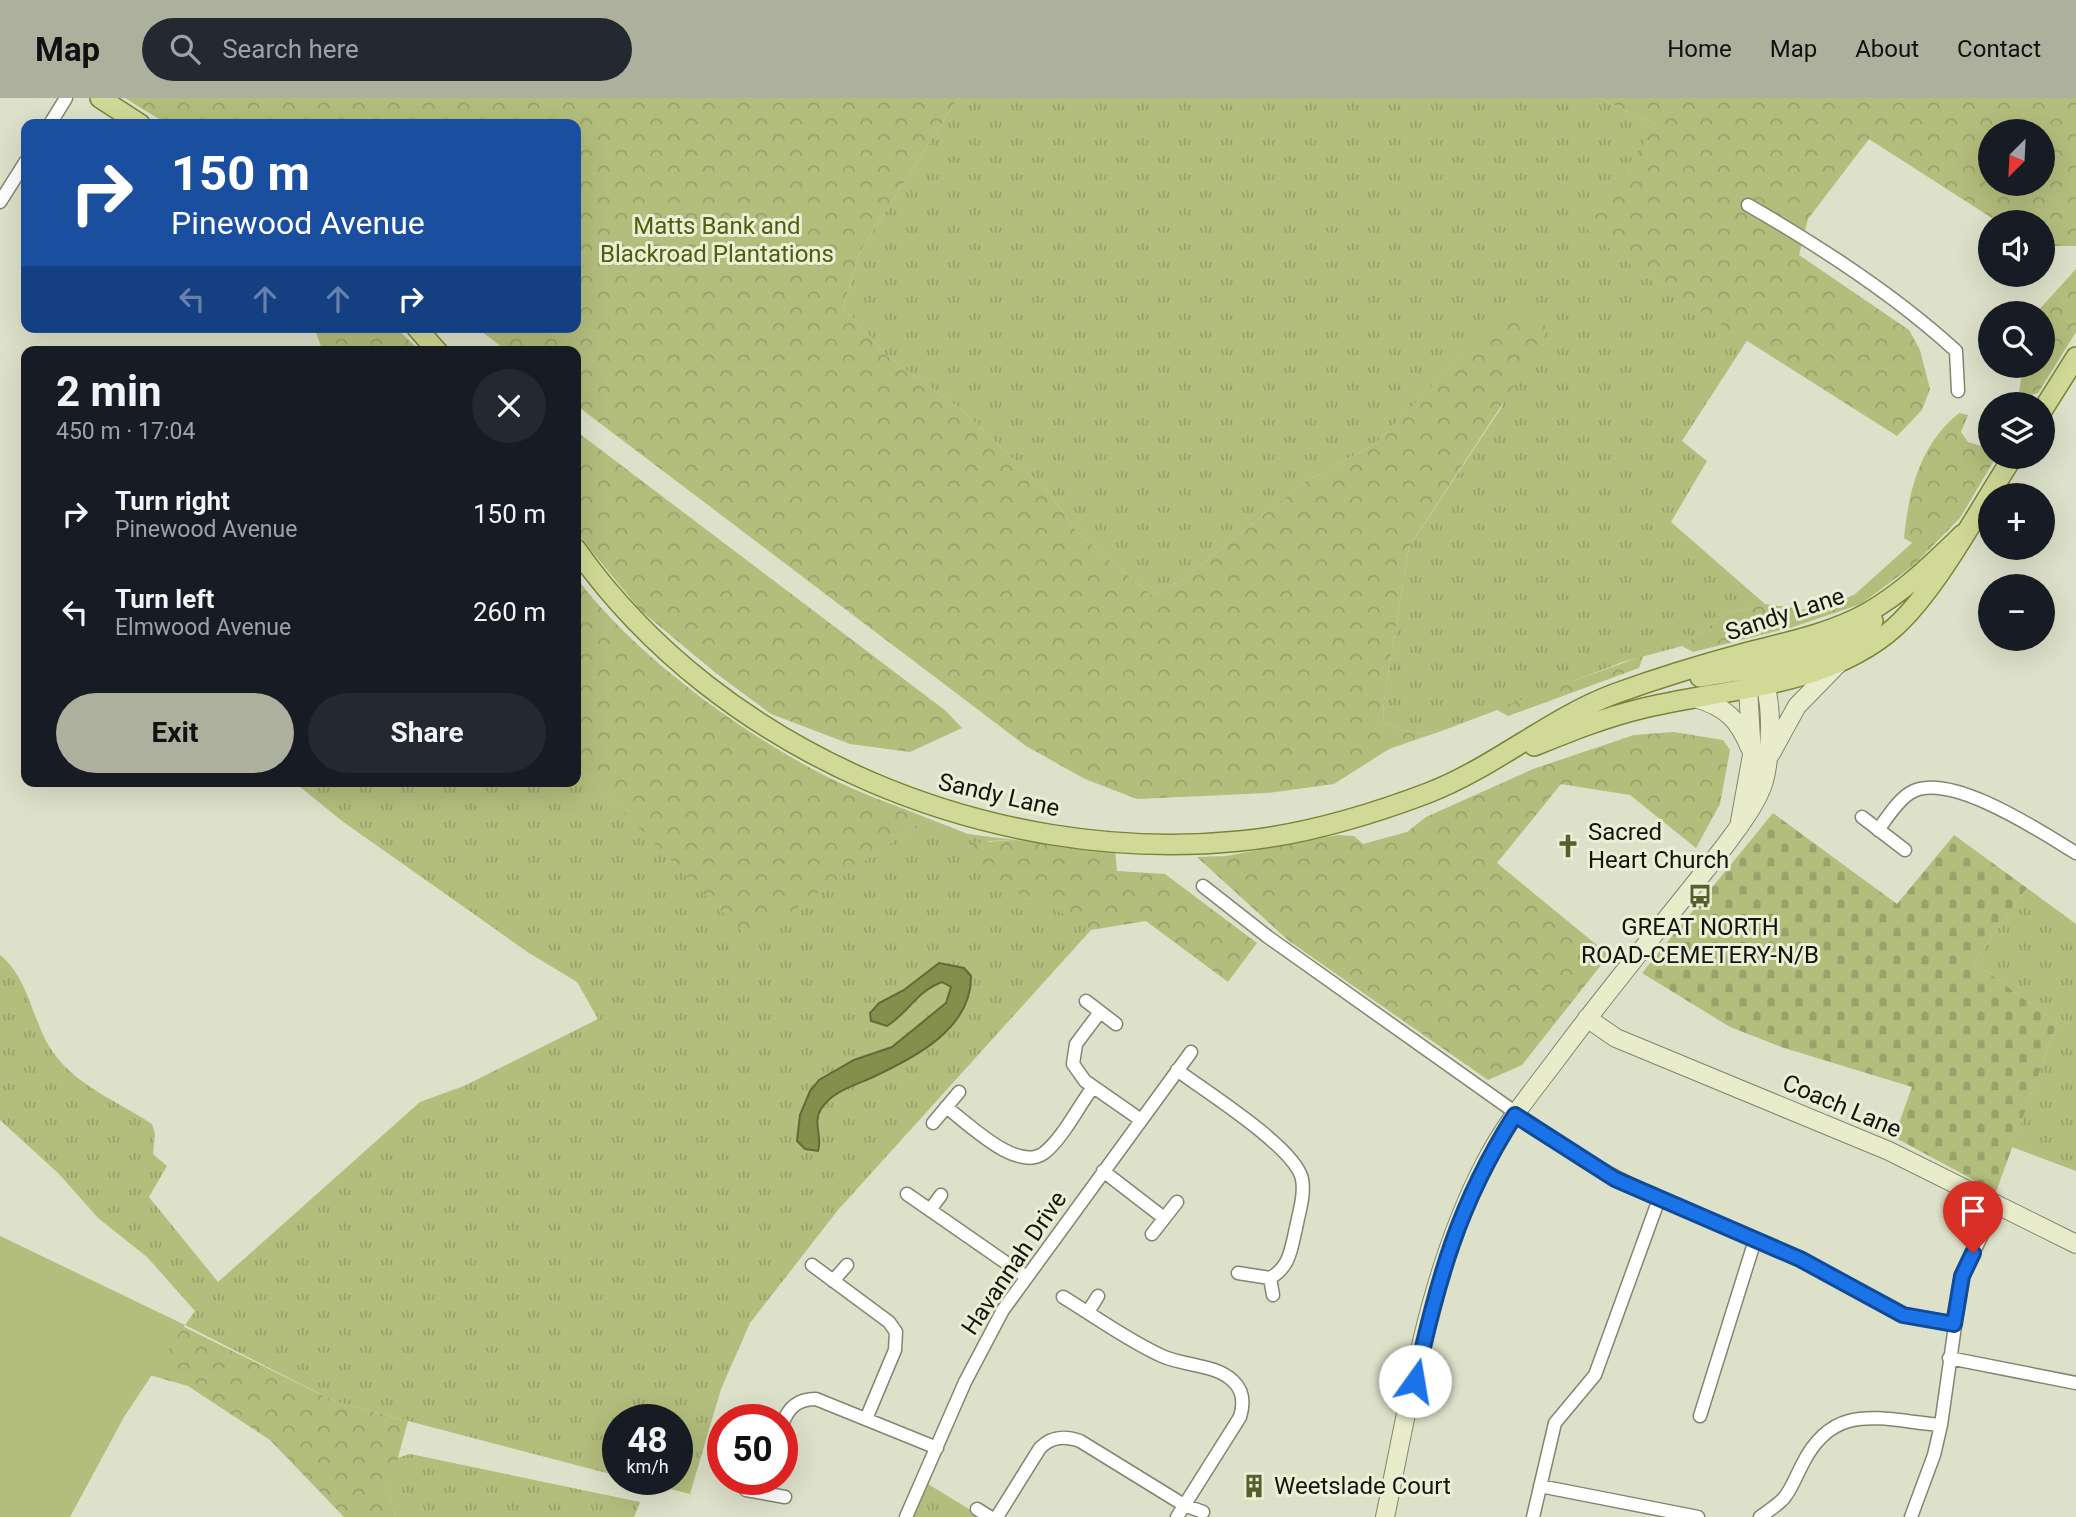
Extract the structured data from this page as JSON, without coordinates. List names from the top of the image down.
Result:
{
  "streets": {
    "main road": ["Sandy Lane", "Coach Lane"],
    "street": ["Havannah Drive"]
  },
  "parks": ["Matts Bank and Blackroad Plantations"],
  "places": {
    "church": ["Sacred Heart Church"],
    "bus stop": ["GREAT NORTH ROAD-CEMETERY-N/B"],
    "building": ["Weetslade Court"]
  },
  "north": "bottom left",
  "page": {
    "header": "Map",
    "search": "Search here",
    "nav": [
      "Home",
      "Map",
      "About",
      "Contact"
    ],
    "map_buttons": ["+", "−"],
    "turn": ["150 m", "Pinewood Avenue"],
    "heading": ["2 min", "450 m · 17:04"],
    "list": [
      {
        "name": "Turn right",
        "note": "Pinewood Avenue",
        "value": "150 m"
      },
      {
        "name": "Turn left",
        "note": "Elmwood Avenue",
        "value": "260 m"
      }
    ],
    "buttons": ["Exit", "Share"],
    "speed": "48 km/h",
    "limit": "50"
  }
}
